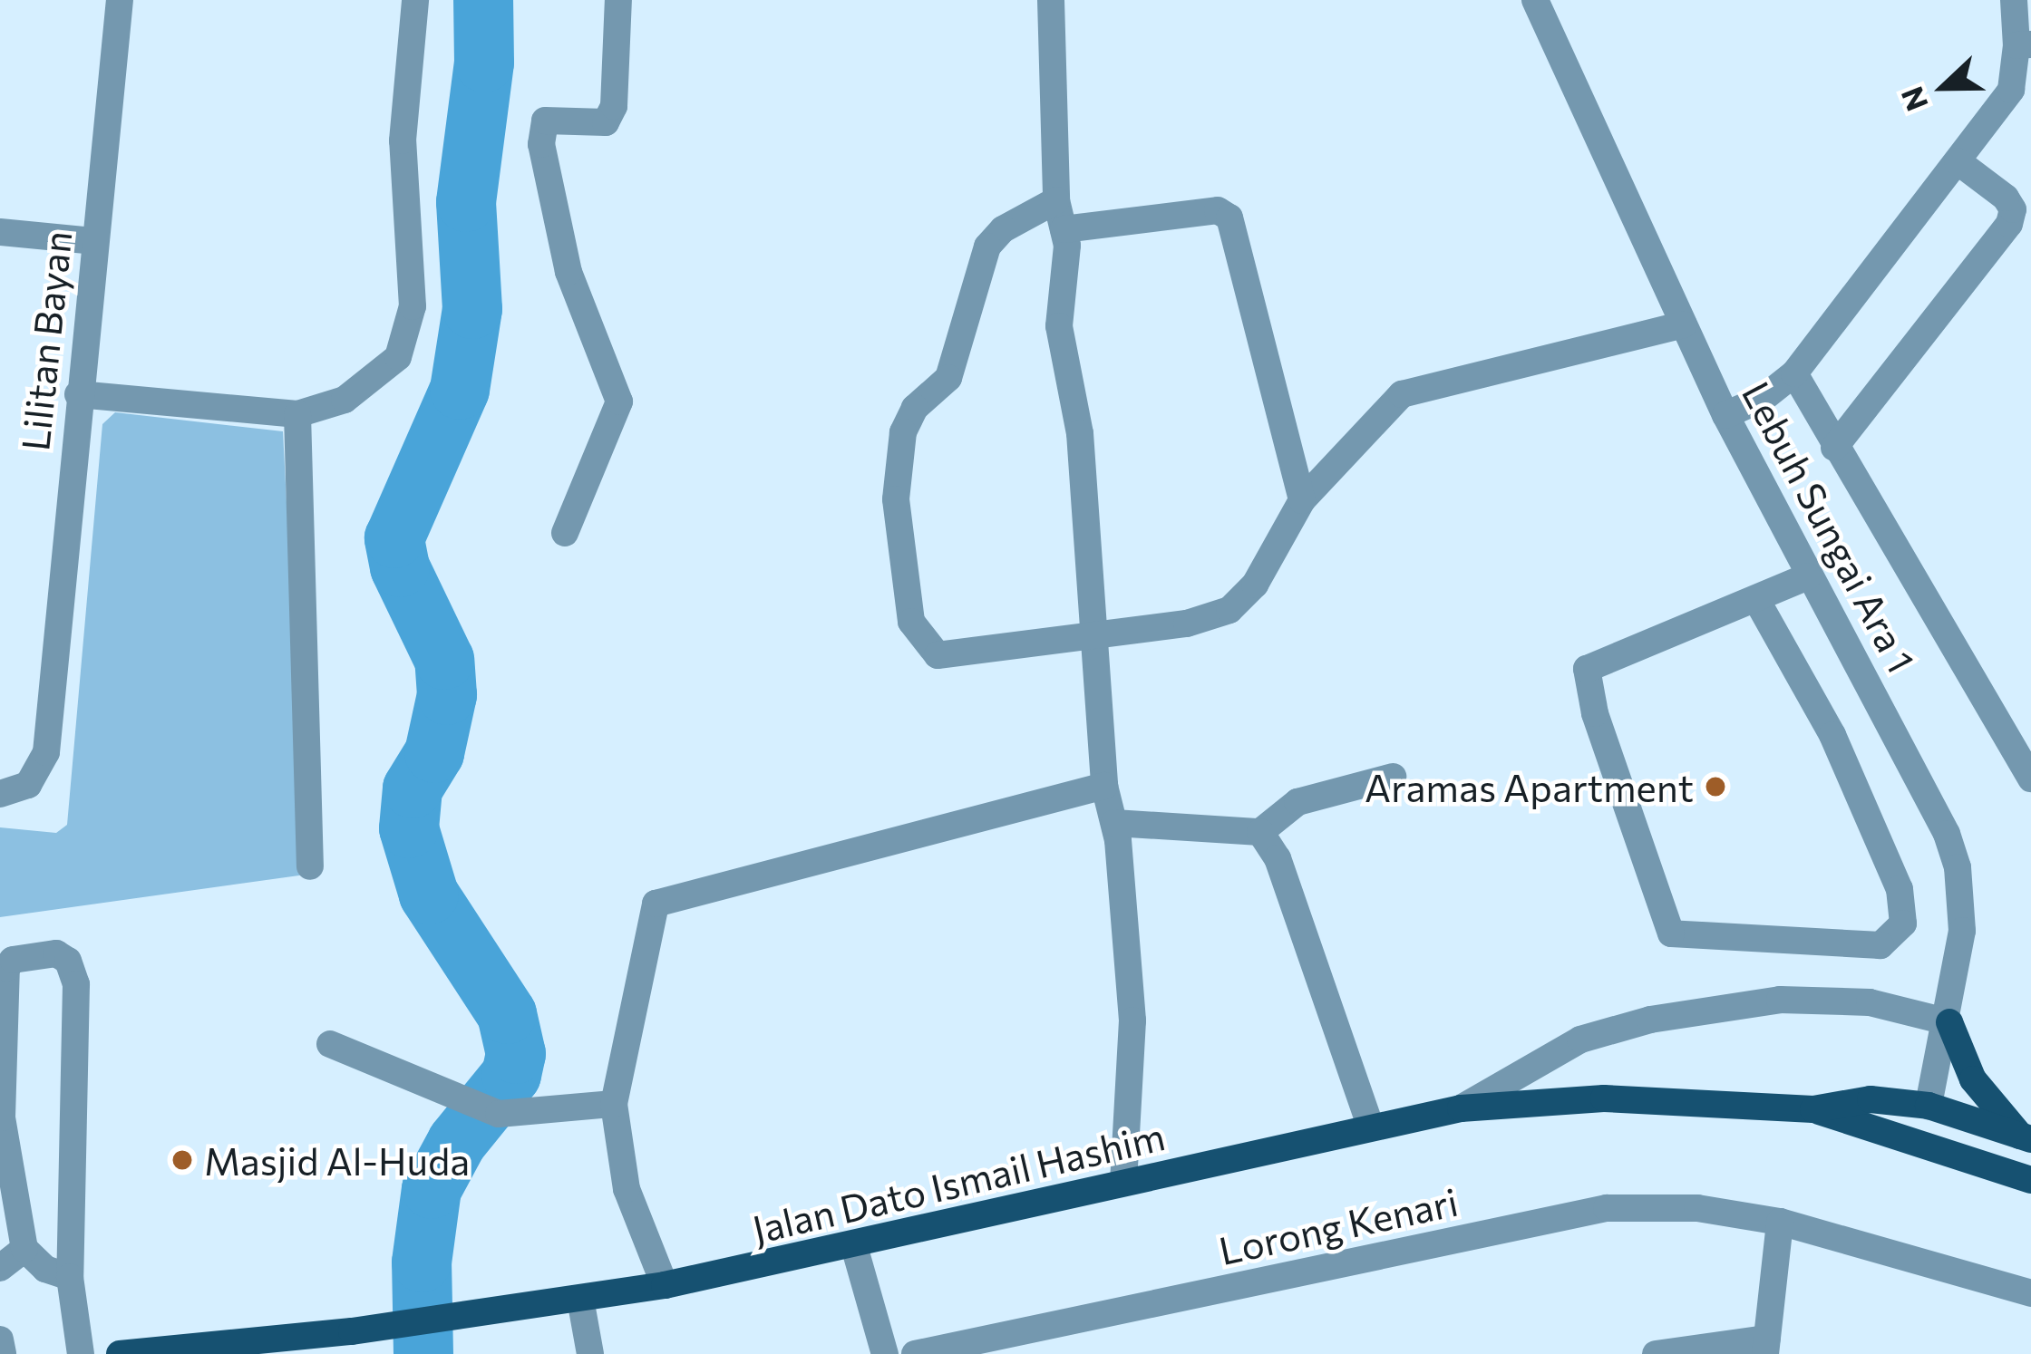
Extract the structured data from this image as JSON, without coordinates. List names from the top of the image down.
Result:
{
  "streets": {
    "main road": ["Jalan Dato Ismail Hashim"],
    "street": ["Lilitan Bayan", "Lebuh Sungai Ara 1", "Lorong Kenari"]
  },
  "crossings": [
    ["Lebuh Sungai Ara 1", "Jalan Dato Ismail Hashim"]
  ],
  "places": ["Aramas Apartment", "Masjid Al-Huda"],
  "north": "left"
}
